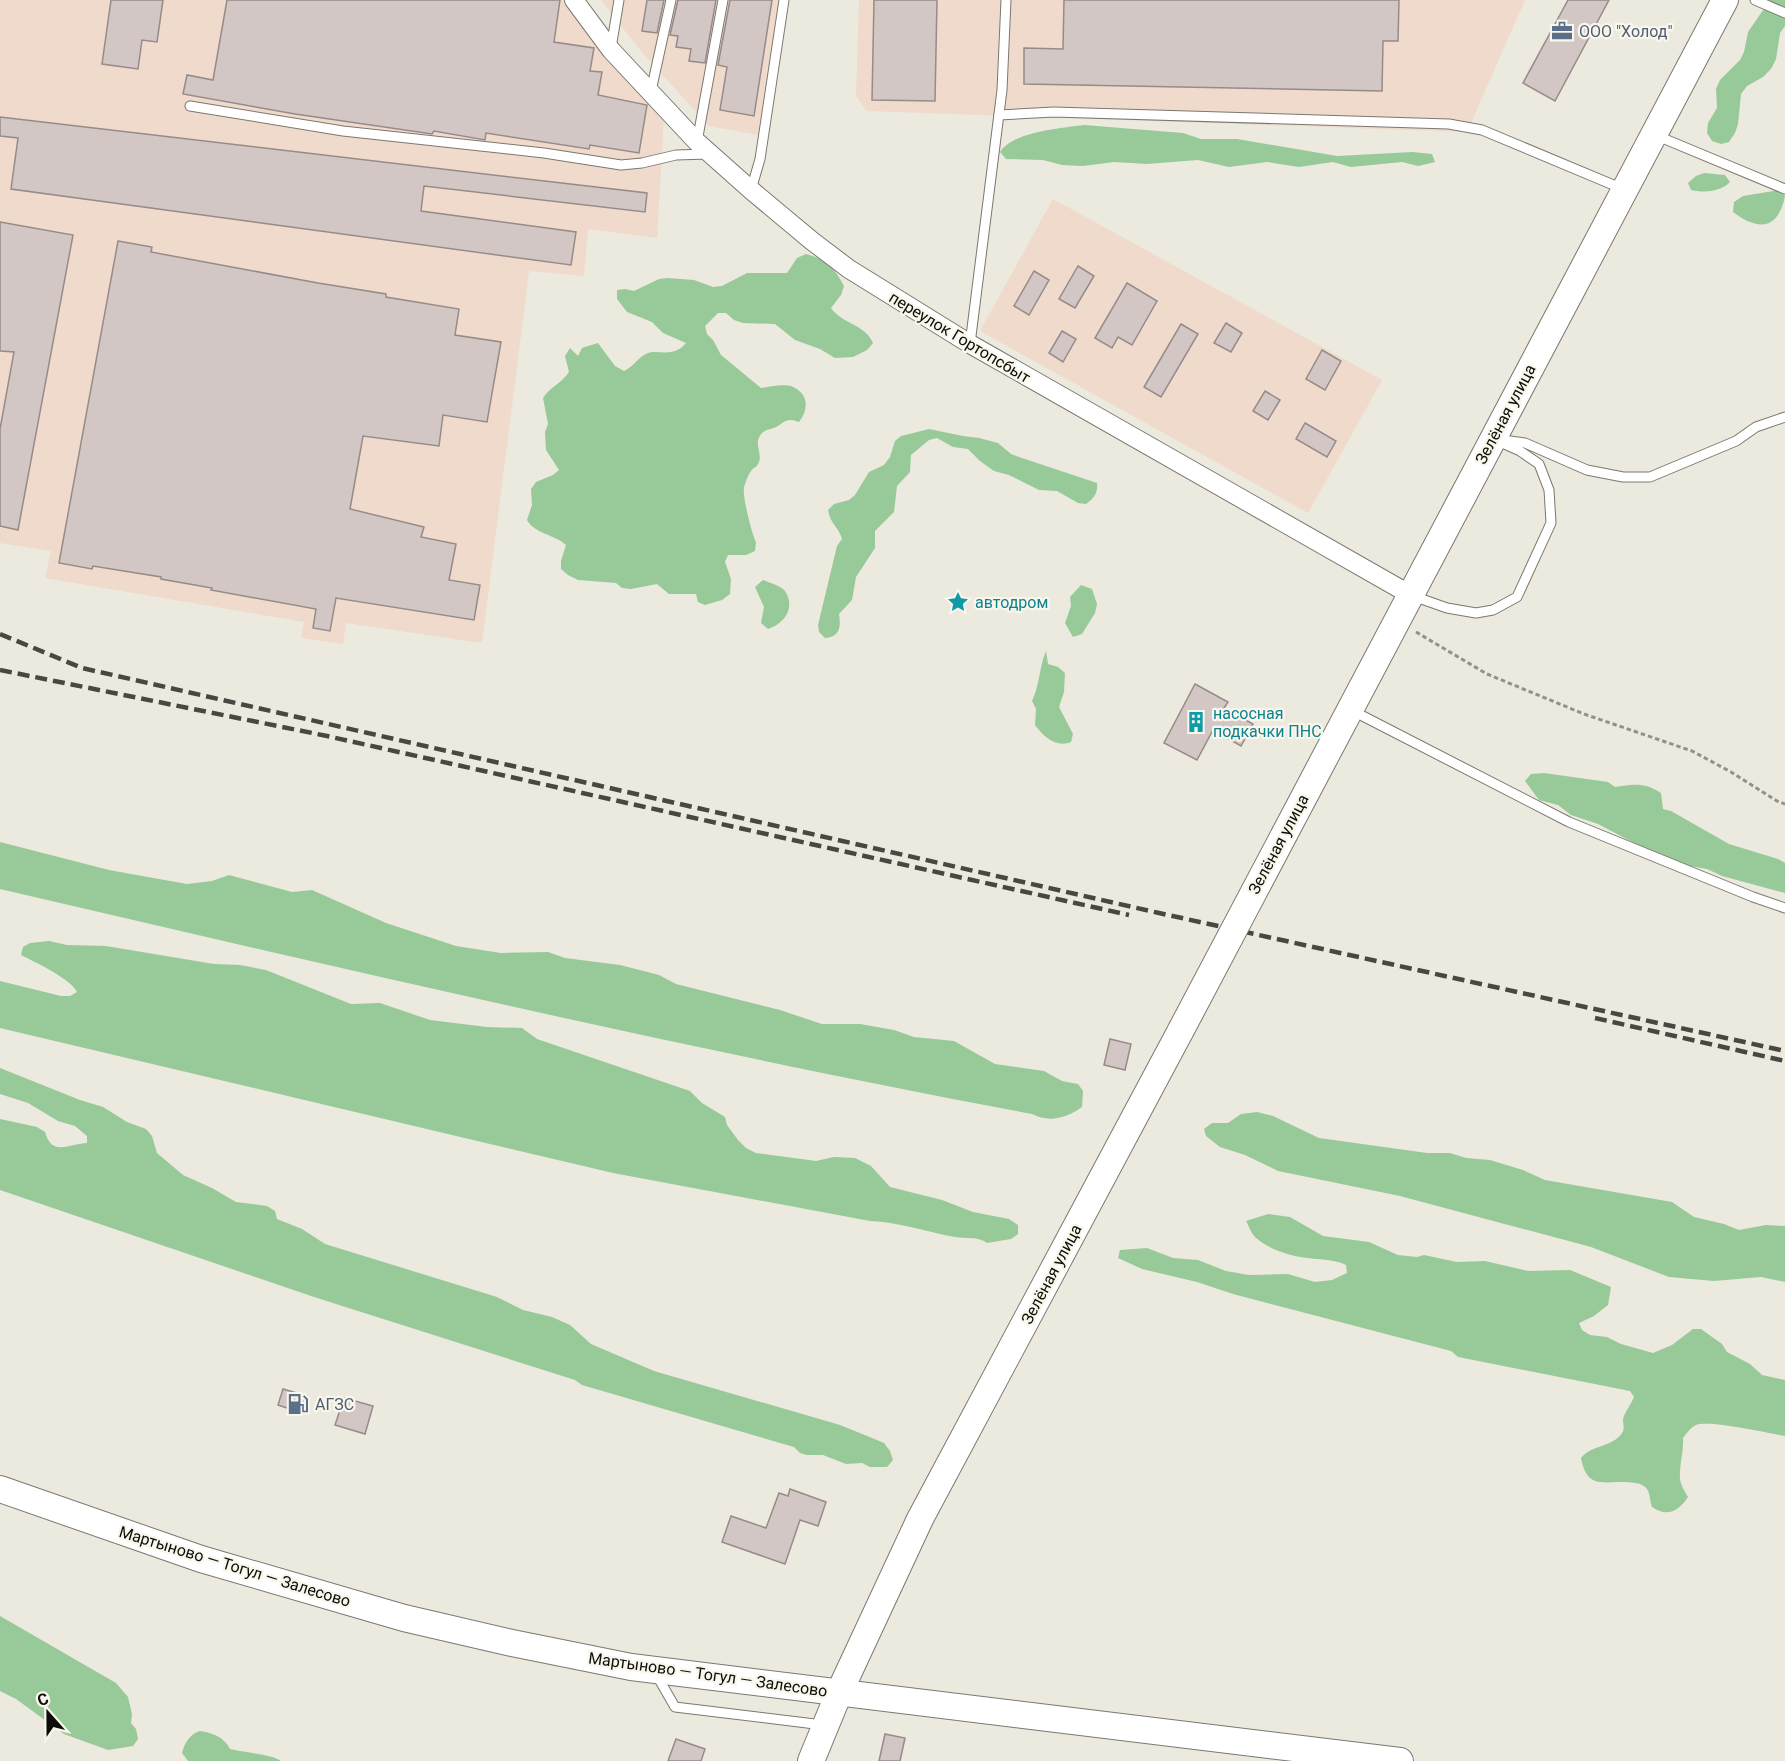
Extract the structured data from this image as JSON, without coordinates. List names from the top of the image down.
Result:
{
  "streets": {
    "street": ["переулок Гортопсбыт", "Зелёная улица", "Мартыново — Тогул — Залесово"]
  },
  "crossings": [
    ["переулок Гортопсбыт", "Зелёная улица"],
    ["Зелёная улица", "Мартыново — Тогул — Залесово"]
  ],
  "places": {
    "office": ["ООО \"Холод\""],
    "place": ["автодром"],
    "building": ["насосная подкачки ПНС"],
    "fuel station": ["АГЗС"]
  },
  "north": "top"
}
